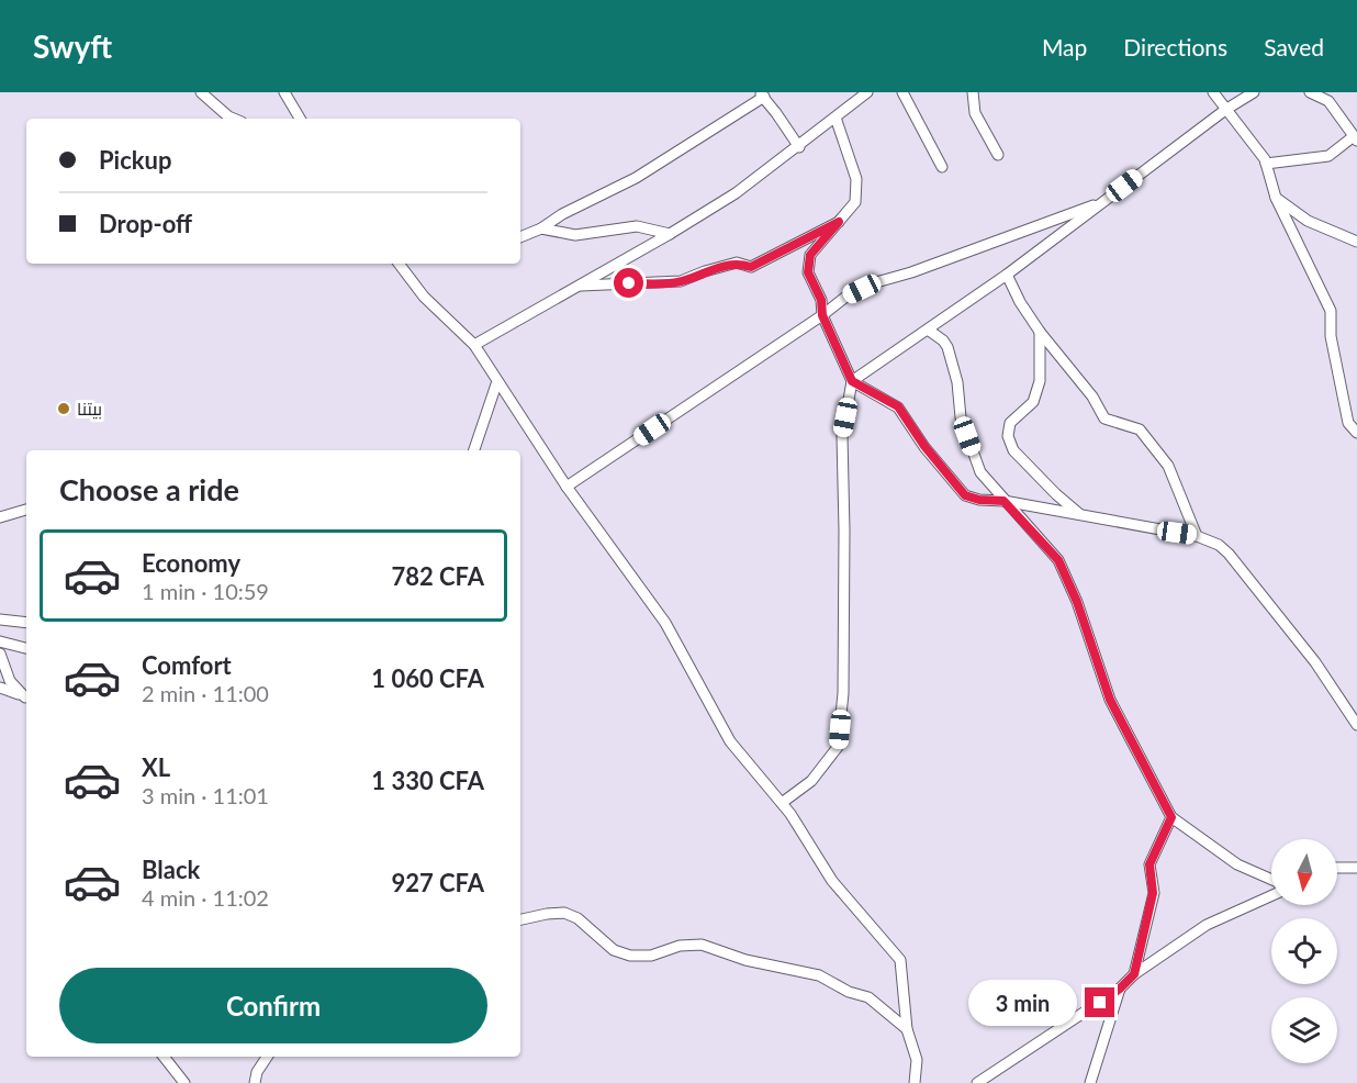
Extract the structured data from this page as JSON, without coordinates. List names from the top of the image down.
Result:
{
  "places": ["بيتنا"],
  "north": "bottom",
  "page": {
    "header": "Swyft",
    "nav": ["Map", "Directions", "Saved"],
    "banner": ["Pickup", "Drop-off"],
    "heading": "Choose a ride",
    "list": [
      {
        "name": "Economy",
        "note": "1 min · 10:59",
        "value": "782 CFA"
      },
      {
        "name": "Comfort",
        "note": "2 min · 11:00",
        "value": "1 060 CFA"
      },
      {
        "name": "XL",
        "note": "3 min · 11:01",
        "value": "1 330 CFA"
      },
      {
        "name": "Black",
        "note": "4 min · 11:02",
        "value": "927 CFA"
      }
    ],
    "buttons": "Confirm",
    "bubble": "3 min"
  }
}
